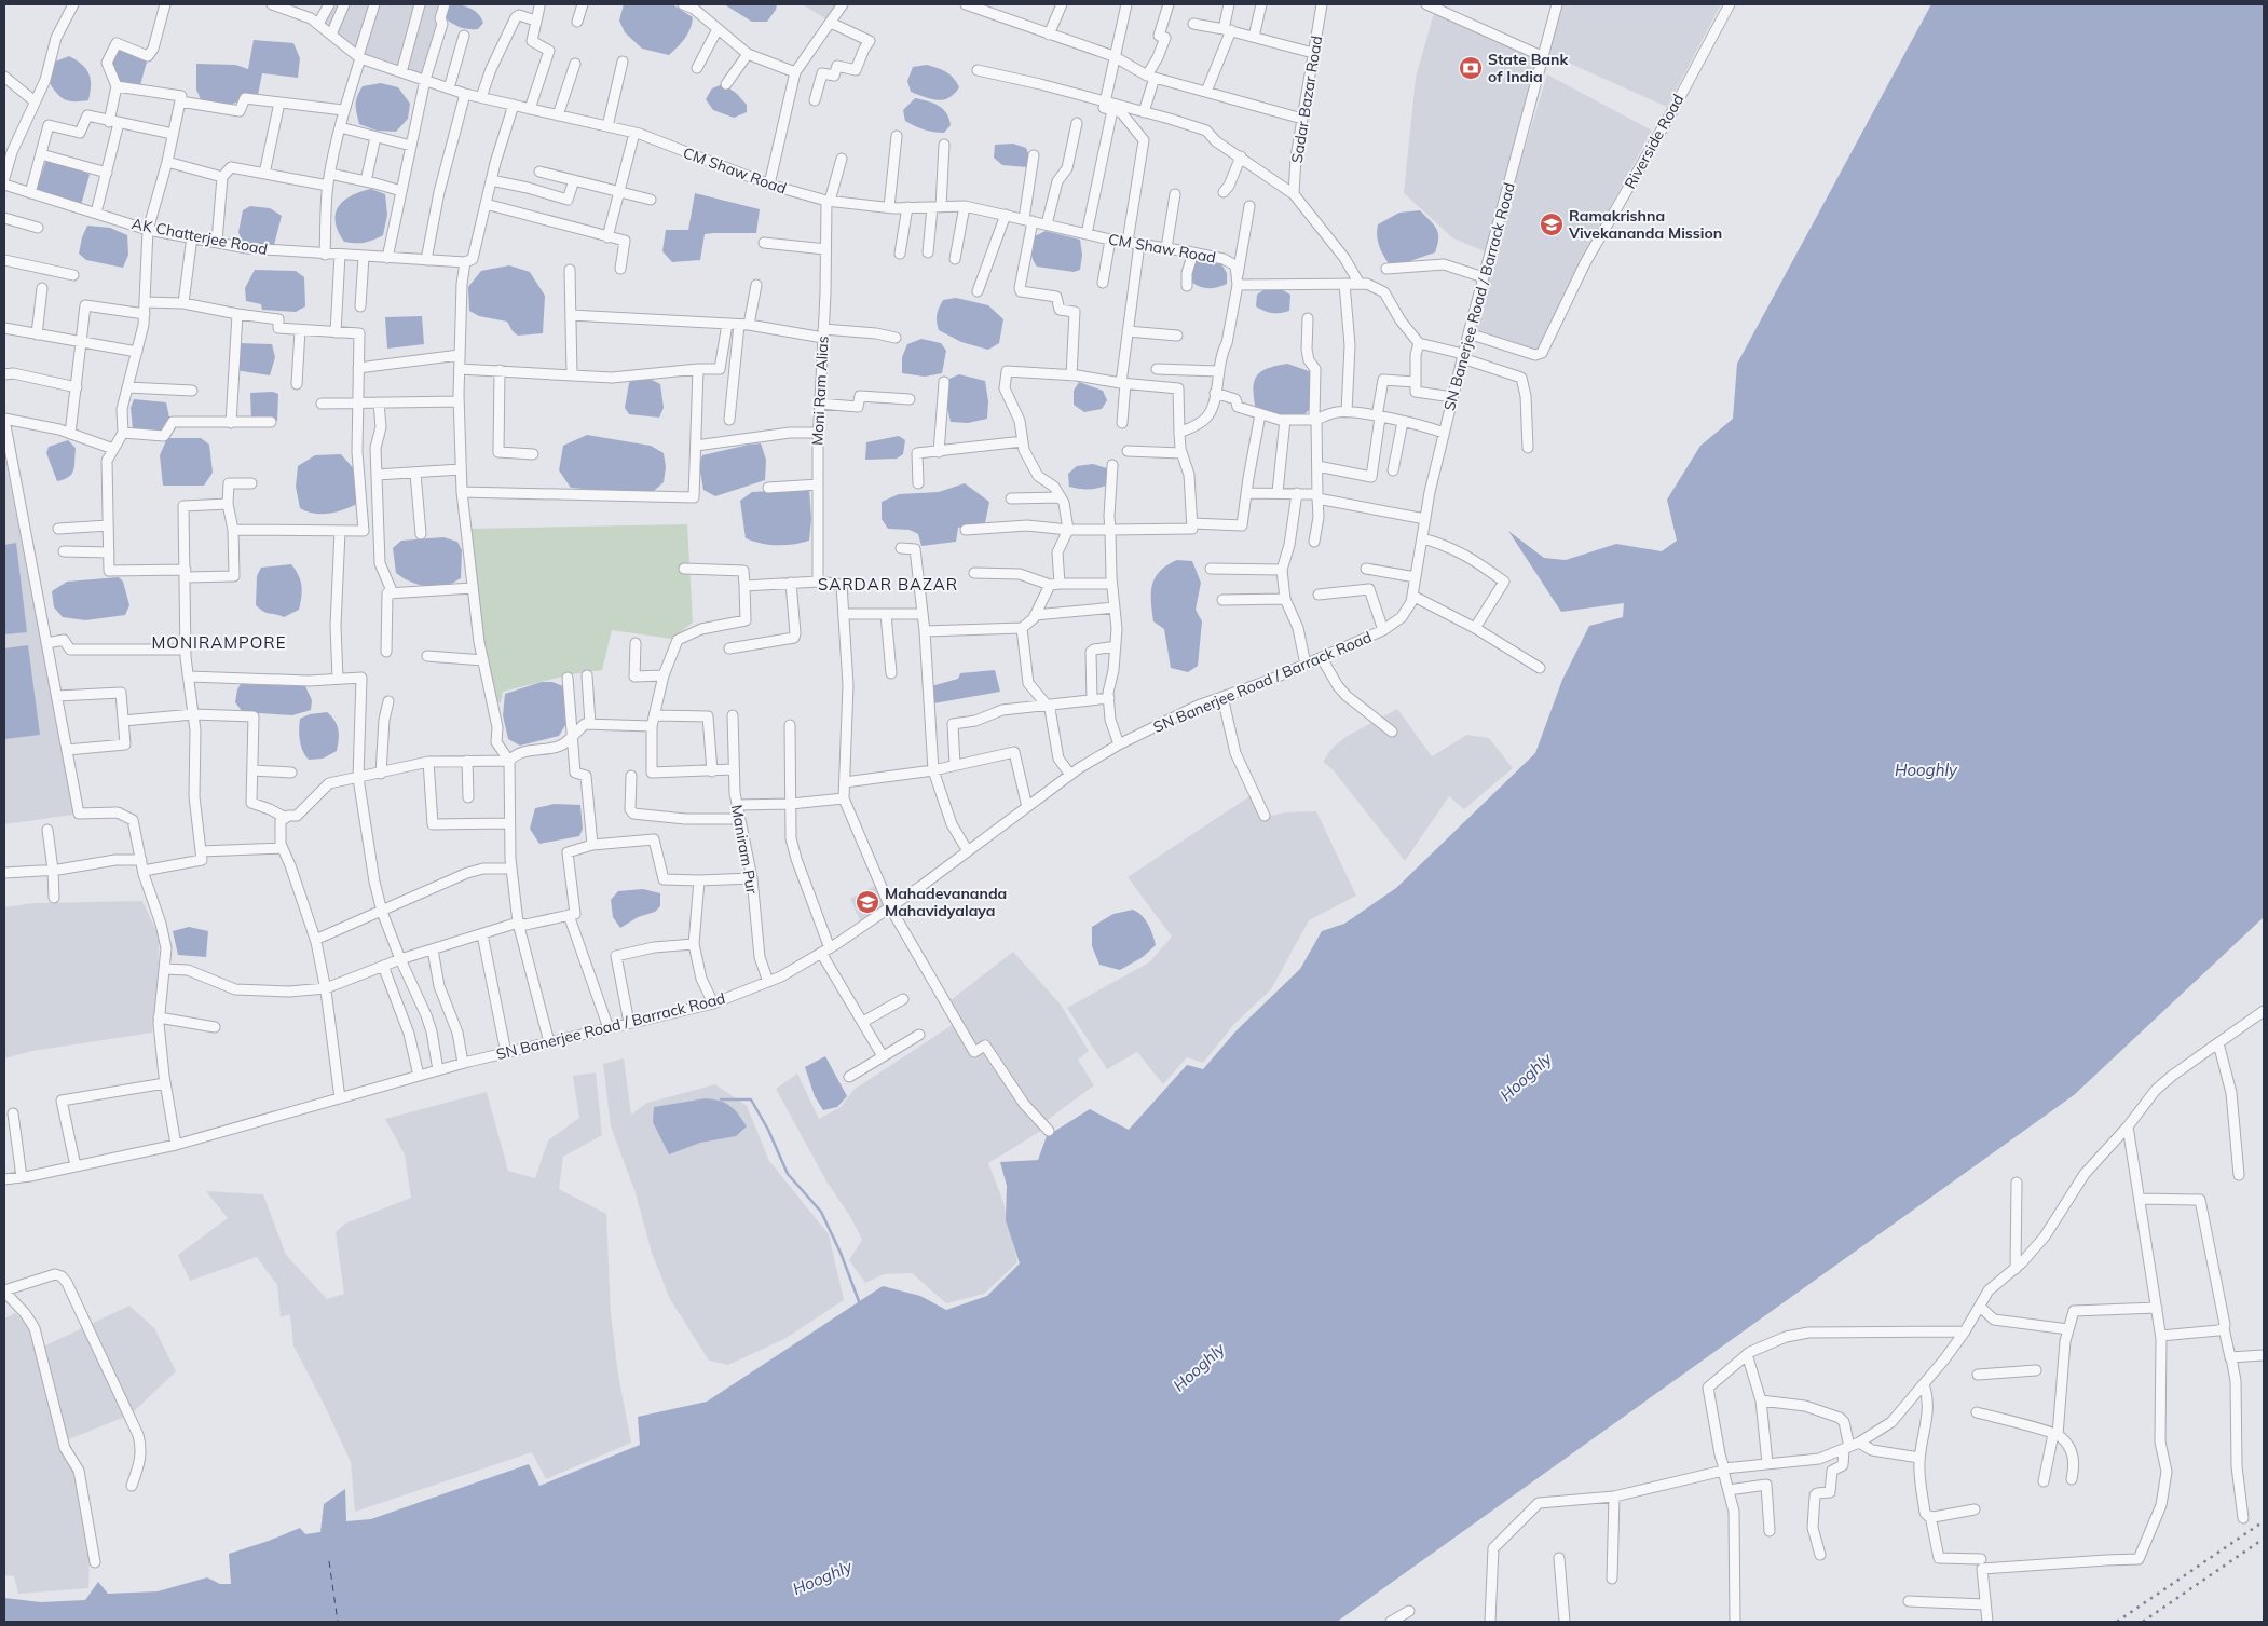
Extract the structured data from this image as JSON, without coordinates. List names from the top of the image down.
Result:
{
  "streets": {
    "street": [
      "Sadar Bazar Road",
      "Riverside Road",
      "CM Shaw Road",
      "AK Chatterjee Road",
      "SN Banerjee Road / Barrack Road",
      "Moni Ram Alias",
      "Maniram Pur"
    ]
  },
  "crossings": [
    ["Riverside Road", "SN Banerjee Road / Barrack Road"],
    ["CM Shaw Road", "Moni Ram Alias"],
    ["SN Banerjee Road / Barrack Road", "Maniram Pur"]
  ],
  "districts": ["SARDAR BAZAR", "MONIRAMPORE"],
  "water": ["Hooghly"],
  "places": {
    "bank": ["State Bank of India"],
    "school or university": ["Ramakrishna Vivekananda Mission", "Mahadevananda Mahavidyalaya"]
  }
}
